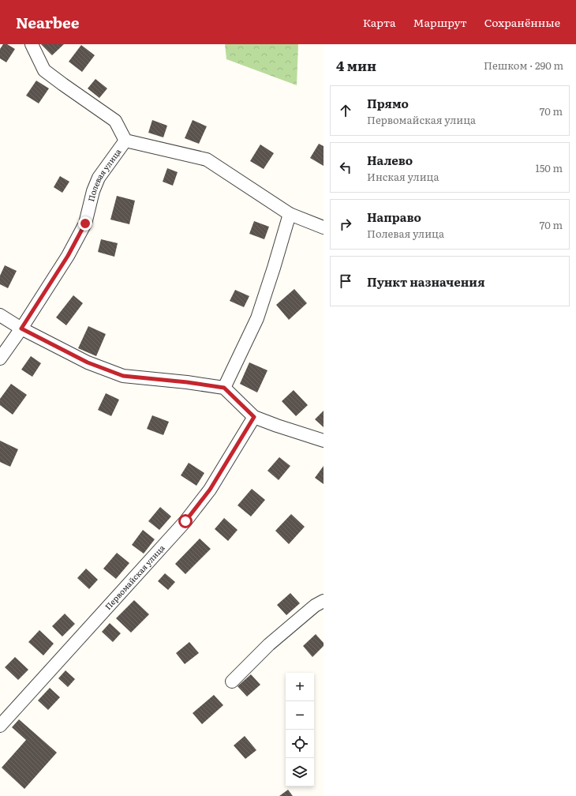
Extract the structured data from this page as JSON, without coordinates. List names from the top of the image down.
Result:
{
  "streets": {
    "street": ["Полевая улица", "Первомайская улица"]
  },
  "page": {
    "header": "Nearbee",
    "nav": ["Карта", "Маршрут", "Сохранённые"],
    "heading": ["4 мин", "Пешком · 290 m"],
    "list": [
      ["Прямо", "Первомайская улица", "70 m"],
      ["Налево", "Инская улица", "150 m"],
      ["Направо", "Полевая улица", "70 m"],
      "Пункт назначения"
    ],
    "map_buttons": ["+", "−"]
  }
}
